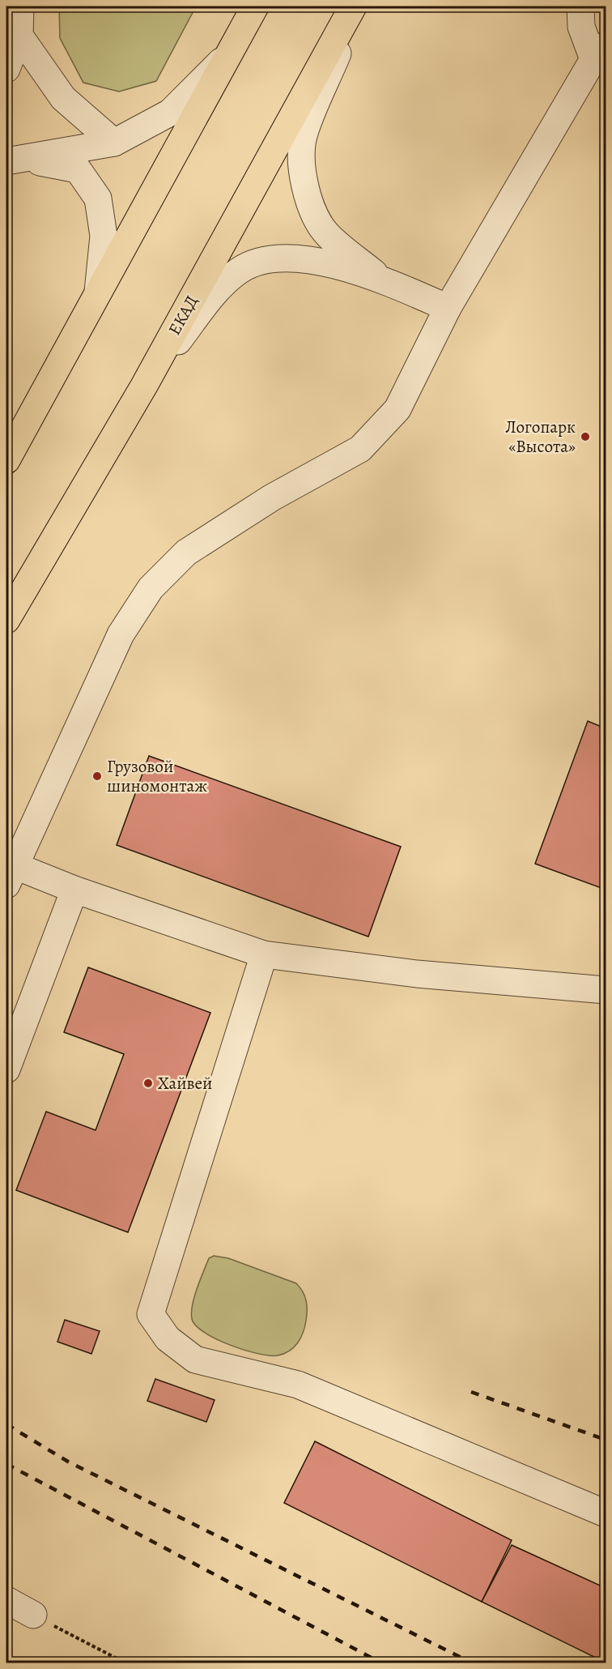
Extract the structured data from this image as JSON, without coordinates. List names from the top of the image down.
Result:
{
  "streets": {
    "highway": ["ЕКАД"]
  },
  "places": ["Логопарк «Высота»", "Грузовой шиномонтаж", "Хайвей"]
}
